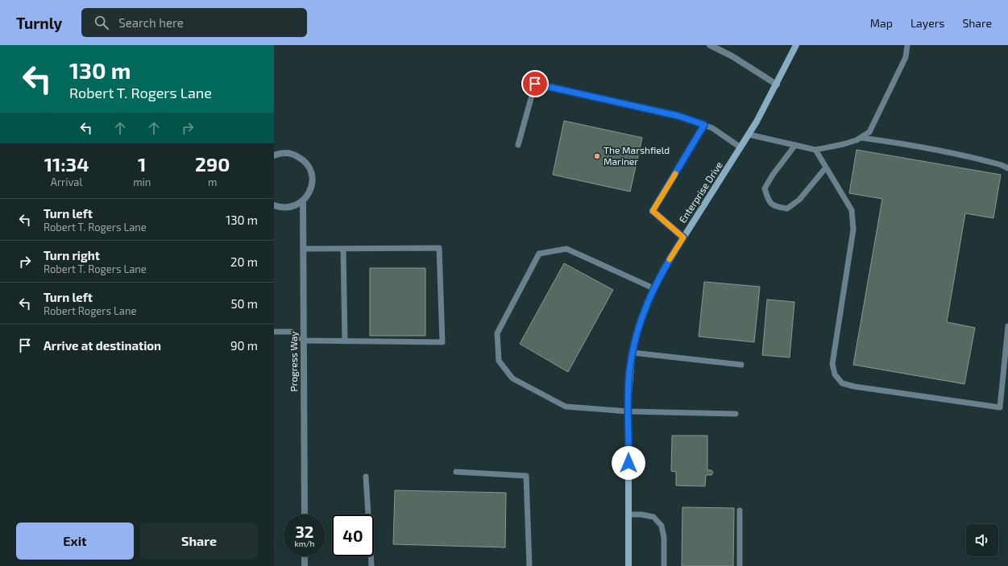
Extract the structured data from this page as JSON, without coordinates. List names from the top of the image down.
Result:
{
  "streets": {
    "street": ["Enterprise Drive", "Progress Way"]
  },
  "places": ["The Marshfield Mariner"],
  "page": {
    "header": "Turnly",
    "search": "Search here",
    "nav": ["Map", "Layers", "Share"],
    "turn": ["130 m", "Robert T. Rogers Lane"],
    "eta": [
      "11:34",
      "Arrival",
      "1",
      "min",
      "290",
      "m"
    ],
    "list": [
      {
        "name": "Turn left",
        "note": "Robert T. Rogers Lane",
        "value": "130 m"
      },
      {
        "name": "Turn right",
        "note": "Robert T. Rogers Lane",
        "value": "20 m"
      },
      {
        "name": "Turn left",
        "note": "Robert Rogers Lane",
        "value": "50 m"
      },
      {
        "name": "Arrive at destination",
        "value": "90 m"
      }
    ],
    "speed": "32 km/h",
    "limit": "40",
    "buttons": ["Exit", "Share"]
  }
}
